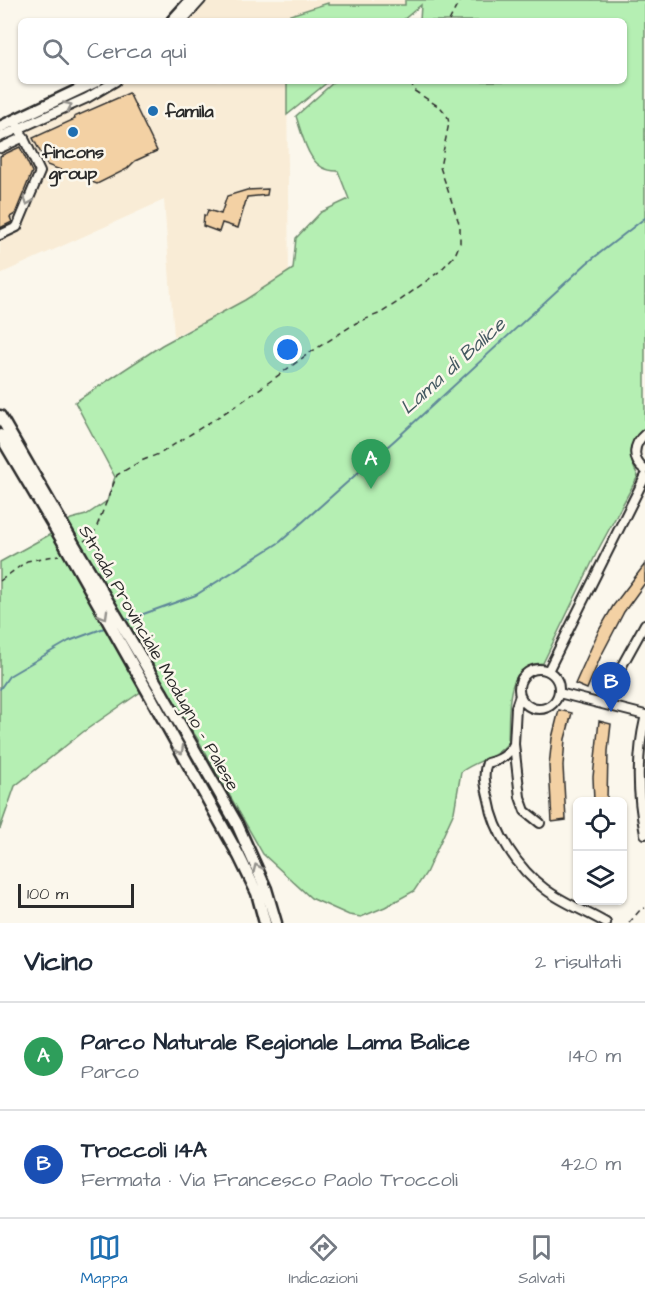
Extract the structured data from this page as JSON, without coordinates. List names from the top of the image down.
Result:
{
  "streets": {
    "main road": ["Strada Provinciale Modugno - Palese"]
  },
  "water": ["Lama di Balice"],
  "places": ["famila", "fincons group"],
  "scale_bar": "100 m",
  "page": {
    "search": "Cerca qui",
    "pins": ["A", "B"],
    "scale": "100 m",
    "heading": ["Vicino", "2 risultati"],
    "list": [
      {
        "mark": "A",
        "name": "Parco Naturale Regionale Lama Balice",
        "note": "Parco",
        "value": "140 m"
      },
      {
        "mark": "B",
        "name": "Troccoli 14A",
        "note": "Fermata · Via Francesco Paolo Troccoli",
        "value": "420 m"
      }
    ],
    "nav": ["Mappa", "Indicazioni", "Salvati"]
  }
}
